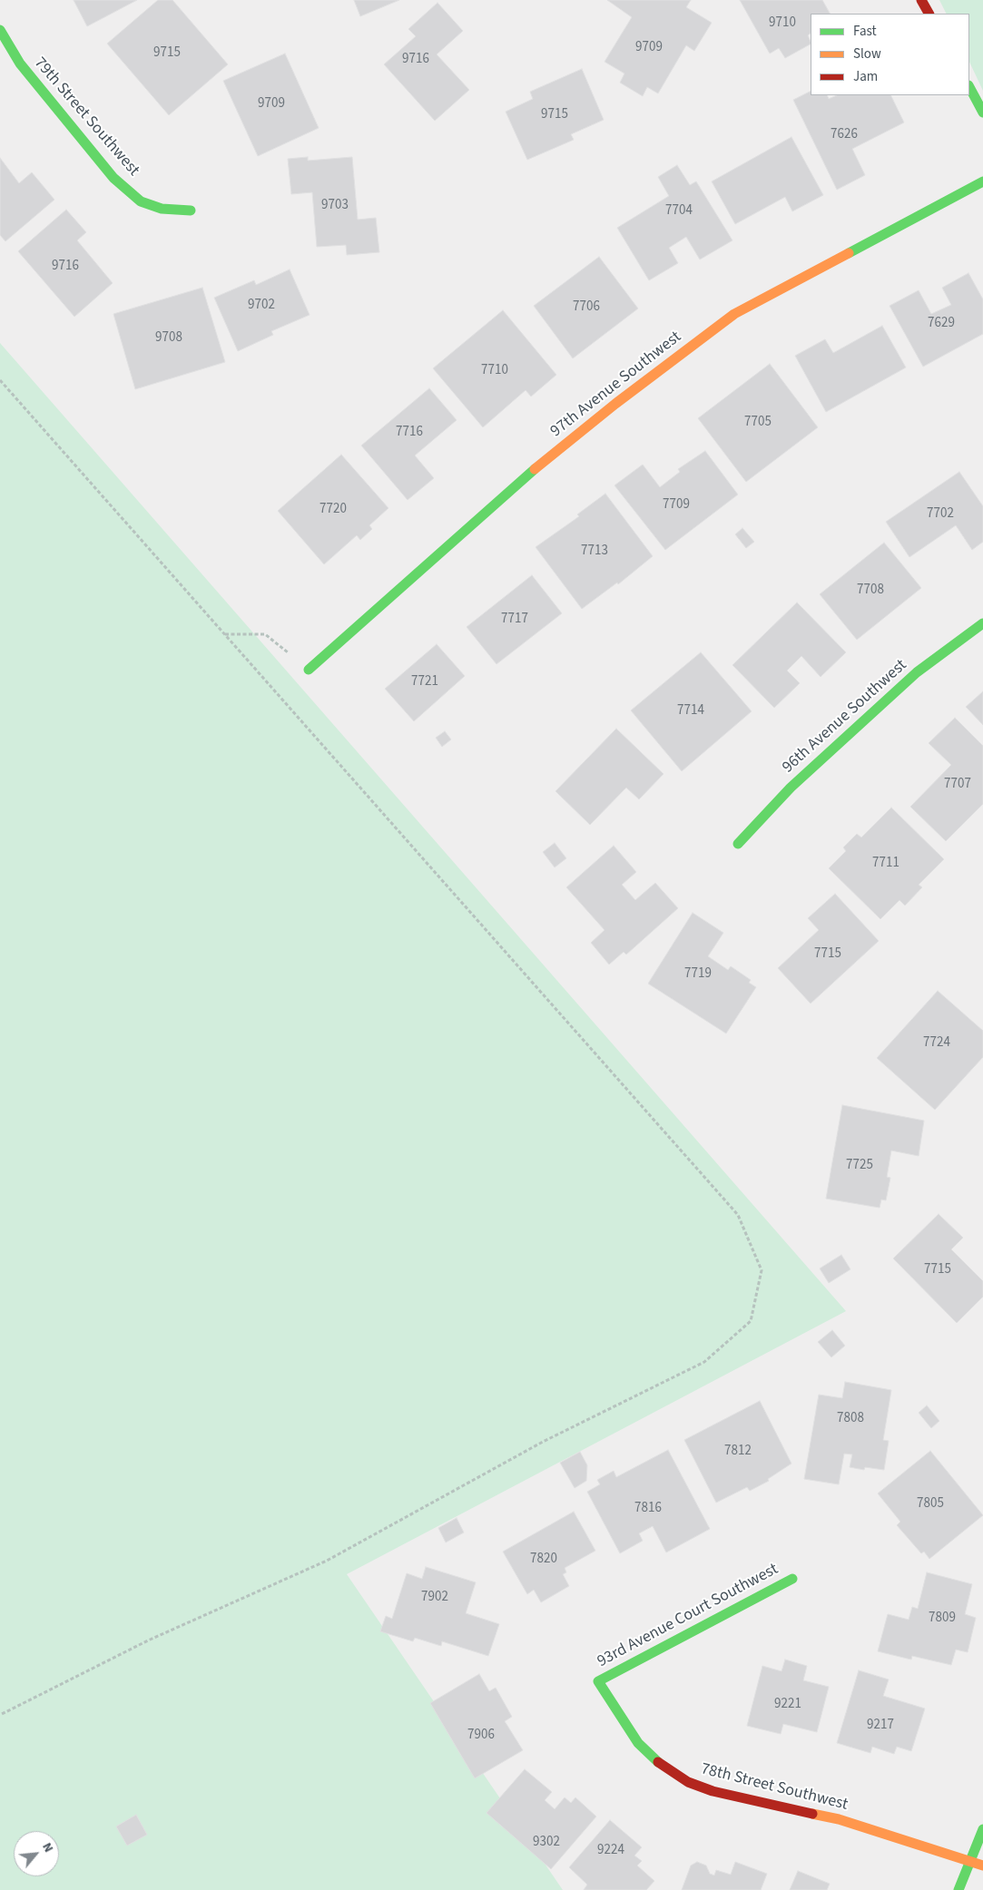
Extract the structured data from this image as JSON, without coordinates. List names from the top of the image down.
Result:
{
  "streets": {
    "street": [
      "79th Street Southwest",
      "97th Avenue Southwest",
      "96th Avenue Southwest",
      "93rd Avenue Court Southwest",
      "78th Street Southwest"
    ]
  },
  "crossings": [
    ["93rd Avenue Court Southwest", "78th Street Southwest"]
  ],
  "house_numbers": [
    "9710",
    "9709",
    "9715",
    "9716",
    "9709",
    "9715",
    "7626",
    "9703",
    "7704",
    "9716",
    "9702",
    "7706",
    "7629",
    "9708",
    "7710",
    "7705",
    "7716",
    "7709",
    "7720",
    "7702",
    "7713",
    "7708",
    "7717",
    "7721",
    "7714",
    "7707",
    "7711",
    "7715",
    "7719",
    "7724",
    "7725",
    "7715",
    "7808",
    "7812",
    "7805",
    "7816",
    "7820",
    "7902",
    "7809",
    "9221",
    "9217",
    "7906",
    "9302",
    "9224"
  ],
  "legend": ["Fast", "Slow", "Jam"],
  "north": "top right"
}
